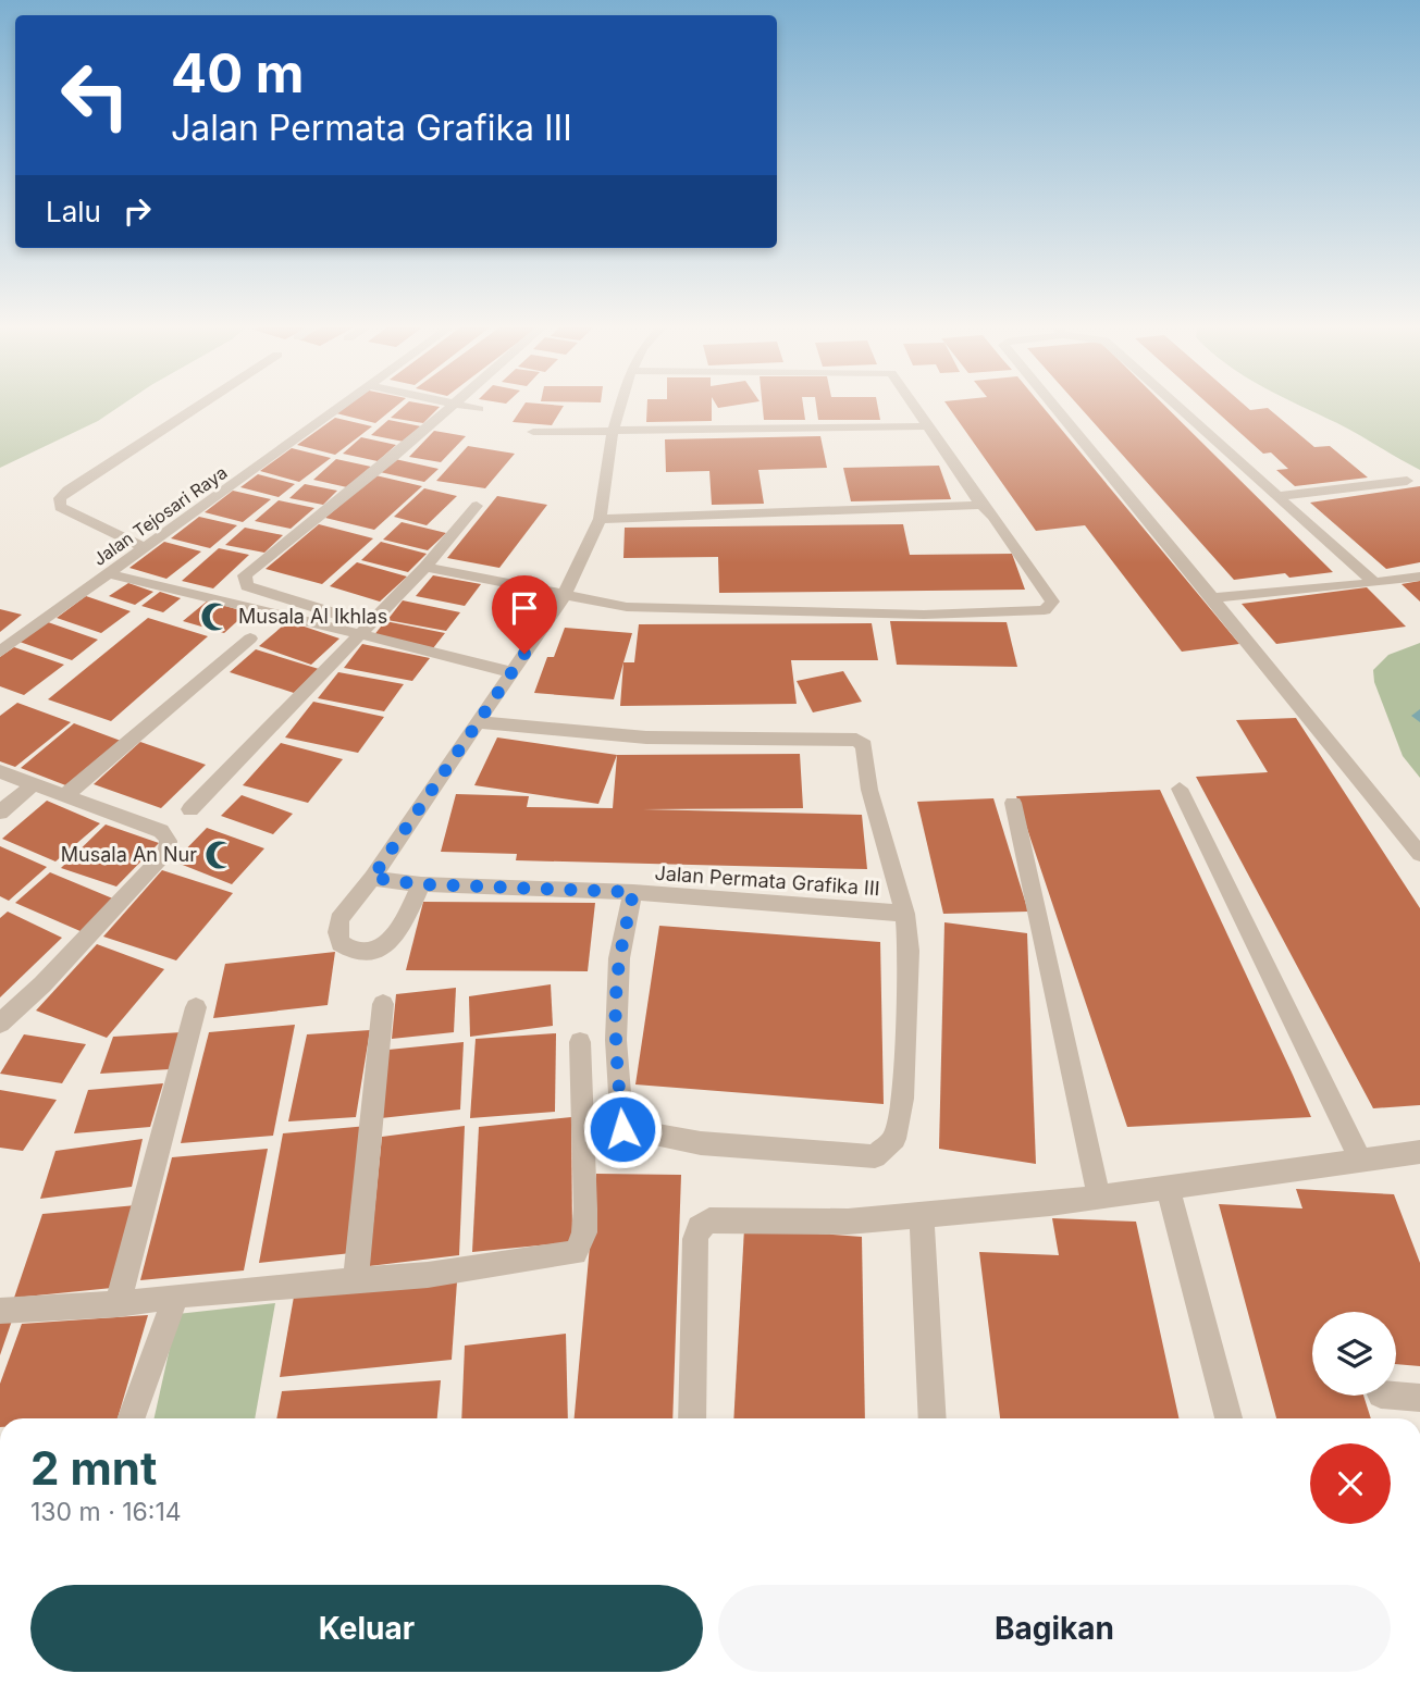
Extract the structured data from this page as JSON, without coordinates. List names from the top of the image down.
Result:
{
  "streets": {
    "street": ["Jalan Tejosari Raya", "Jalan Permata Grafika III"]
  },
  "places": {
    "mosque": ["Musala Al Ikhlas", "Musala An Nur"]
  },
  "page": {
    "turn": ["40 m", "Jalan Permata Grafika III"],
    "then": "Lalu",
    "heading": ["2 mnt", "130 m · 16:14"],
    "buttons": ["Keluar", "Bagikan"]
  }
}
